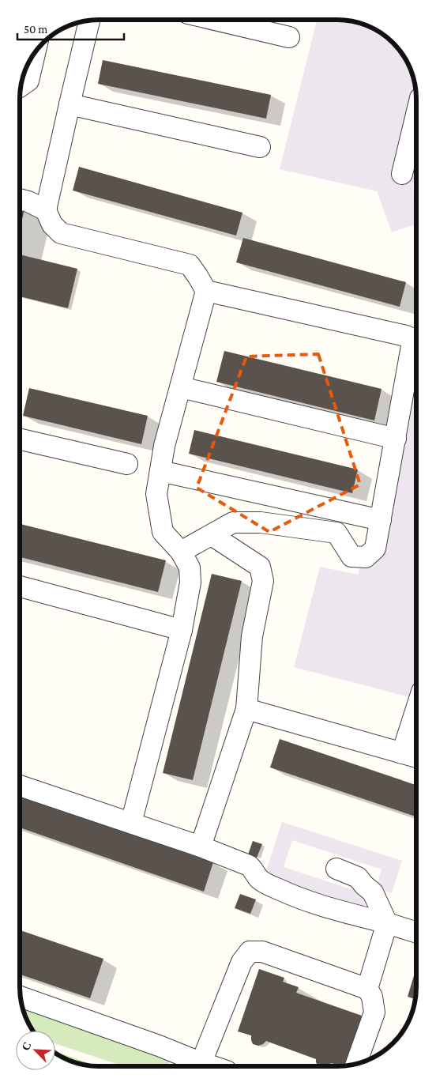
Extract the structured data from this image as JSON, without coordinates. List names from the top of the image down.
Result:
{
  "scale_bar": "50 m",
  "north": "top left"
}
